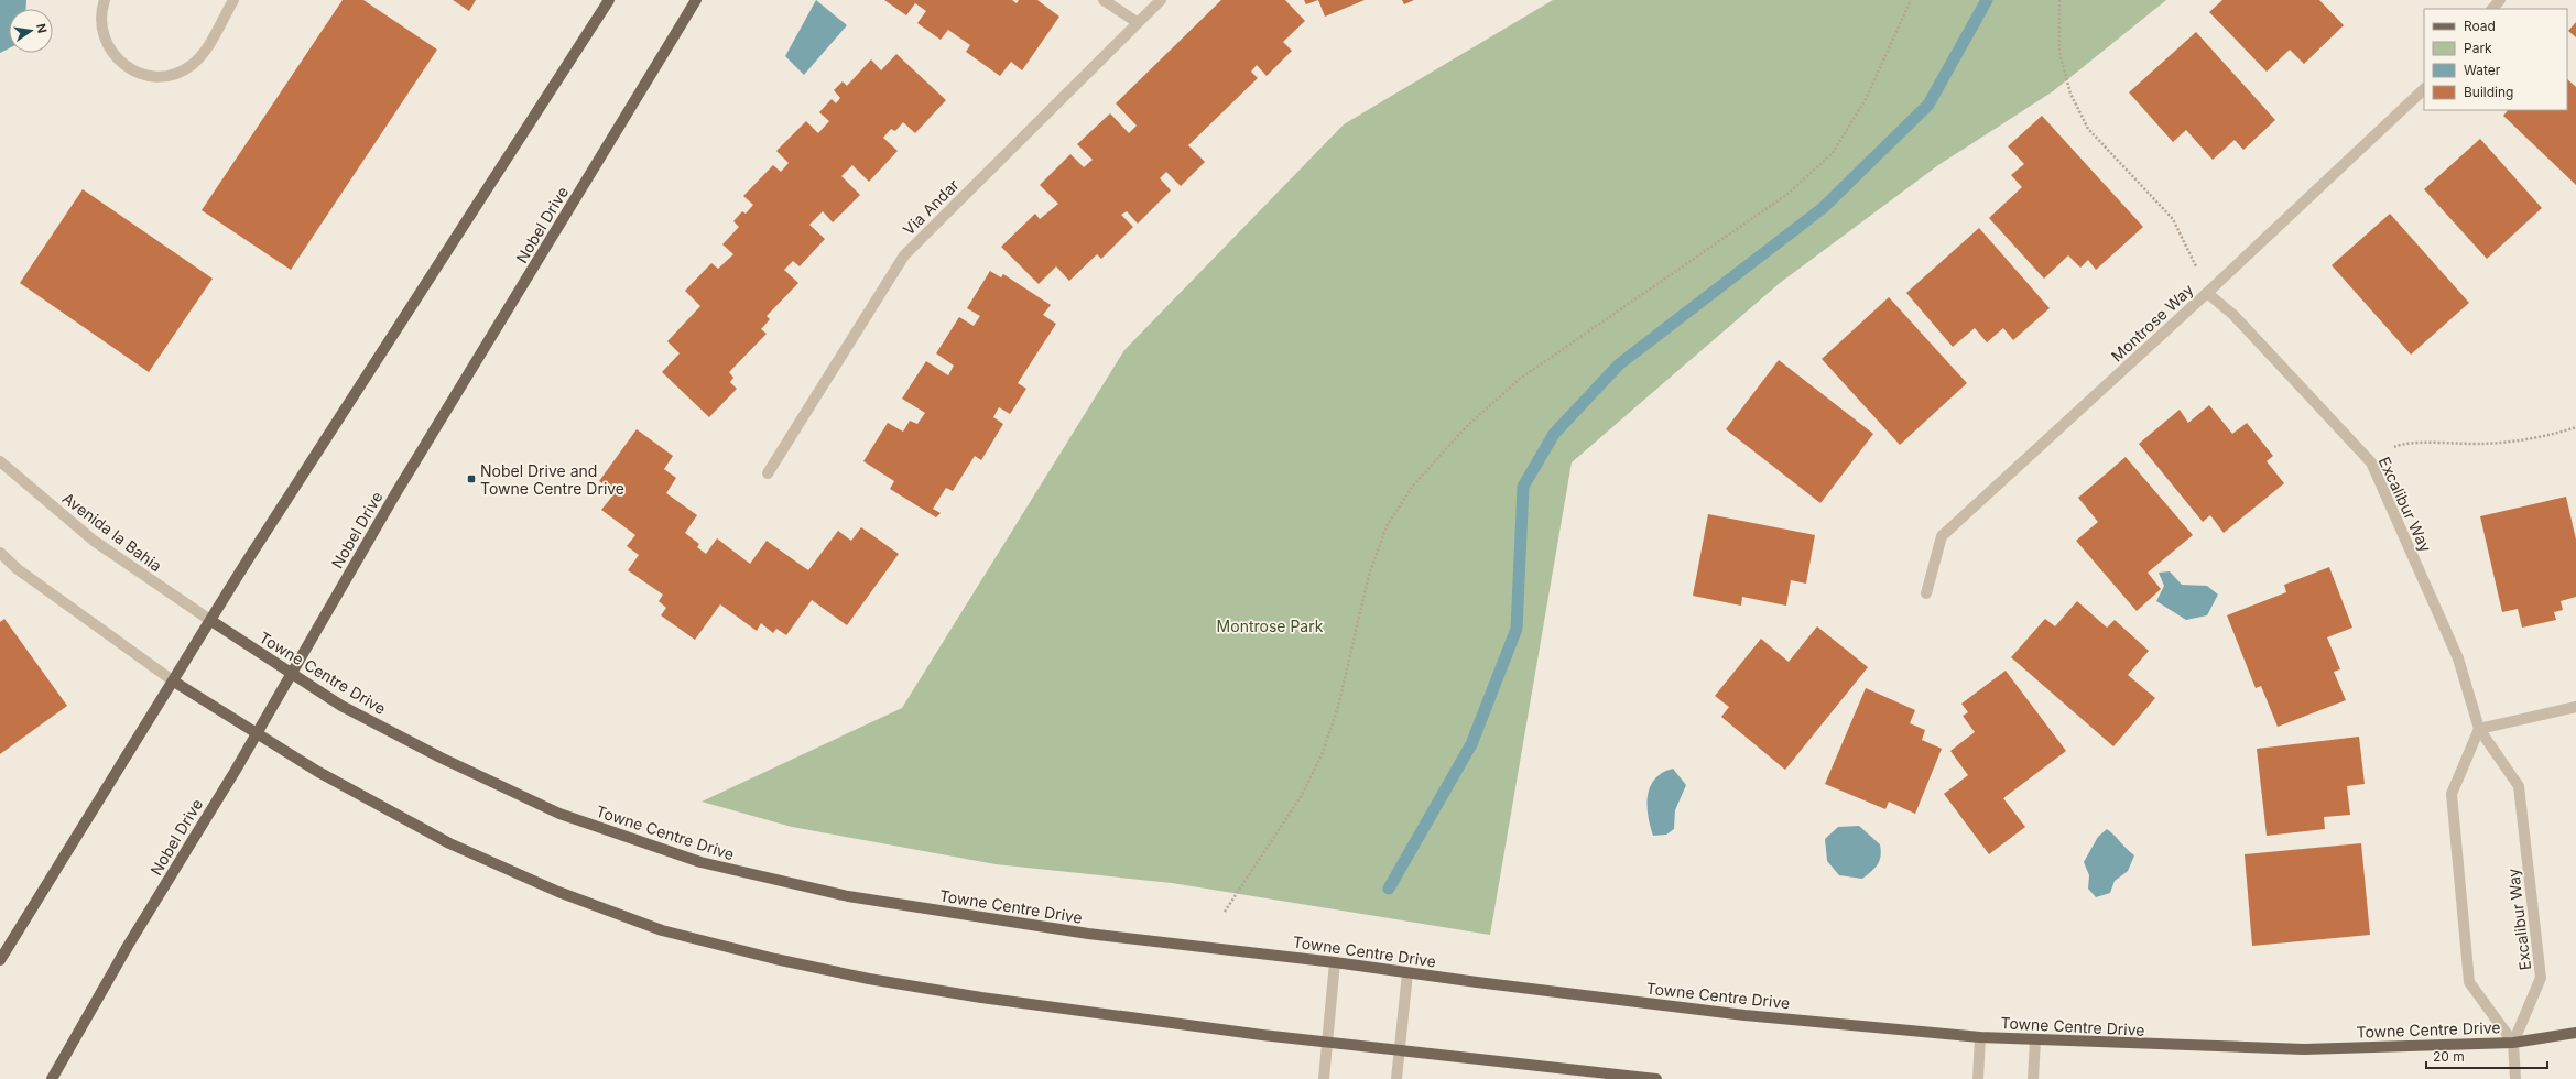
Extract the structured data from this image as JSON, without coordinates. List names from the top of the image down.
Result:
{
  "streets": {
    "main road": ["Nobel Drive", "Towne Centre Drive"],
    "street": [
      "Via Andar",
      "Montrose Way",
      "Excalibur Way",
      "Avenida la Bahia"
    ]
  },
  "crossings": [
    ["Nobel Drive", "Towne Centre Drive"],
    ["Montrose Way", "Excalibur Way"],
    ["Excalibur Way", "Towne Centre Drive"],
    ["Avenida la Bahia", "Towne Centre Drive"]
  ],
  "parks": ["Montrose Park"],
  "places": {
    "transit": ["Nobel Drive and Towne Centre Drive"]
  },
  "legend": [
    "Road",
    "Park",
    "Water",
    "Building"
  ],
  "scale_bar": "20 m",
  "north": "right"
}
